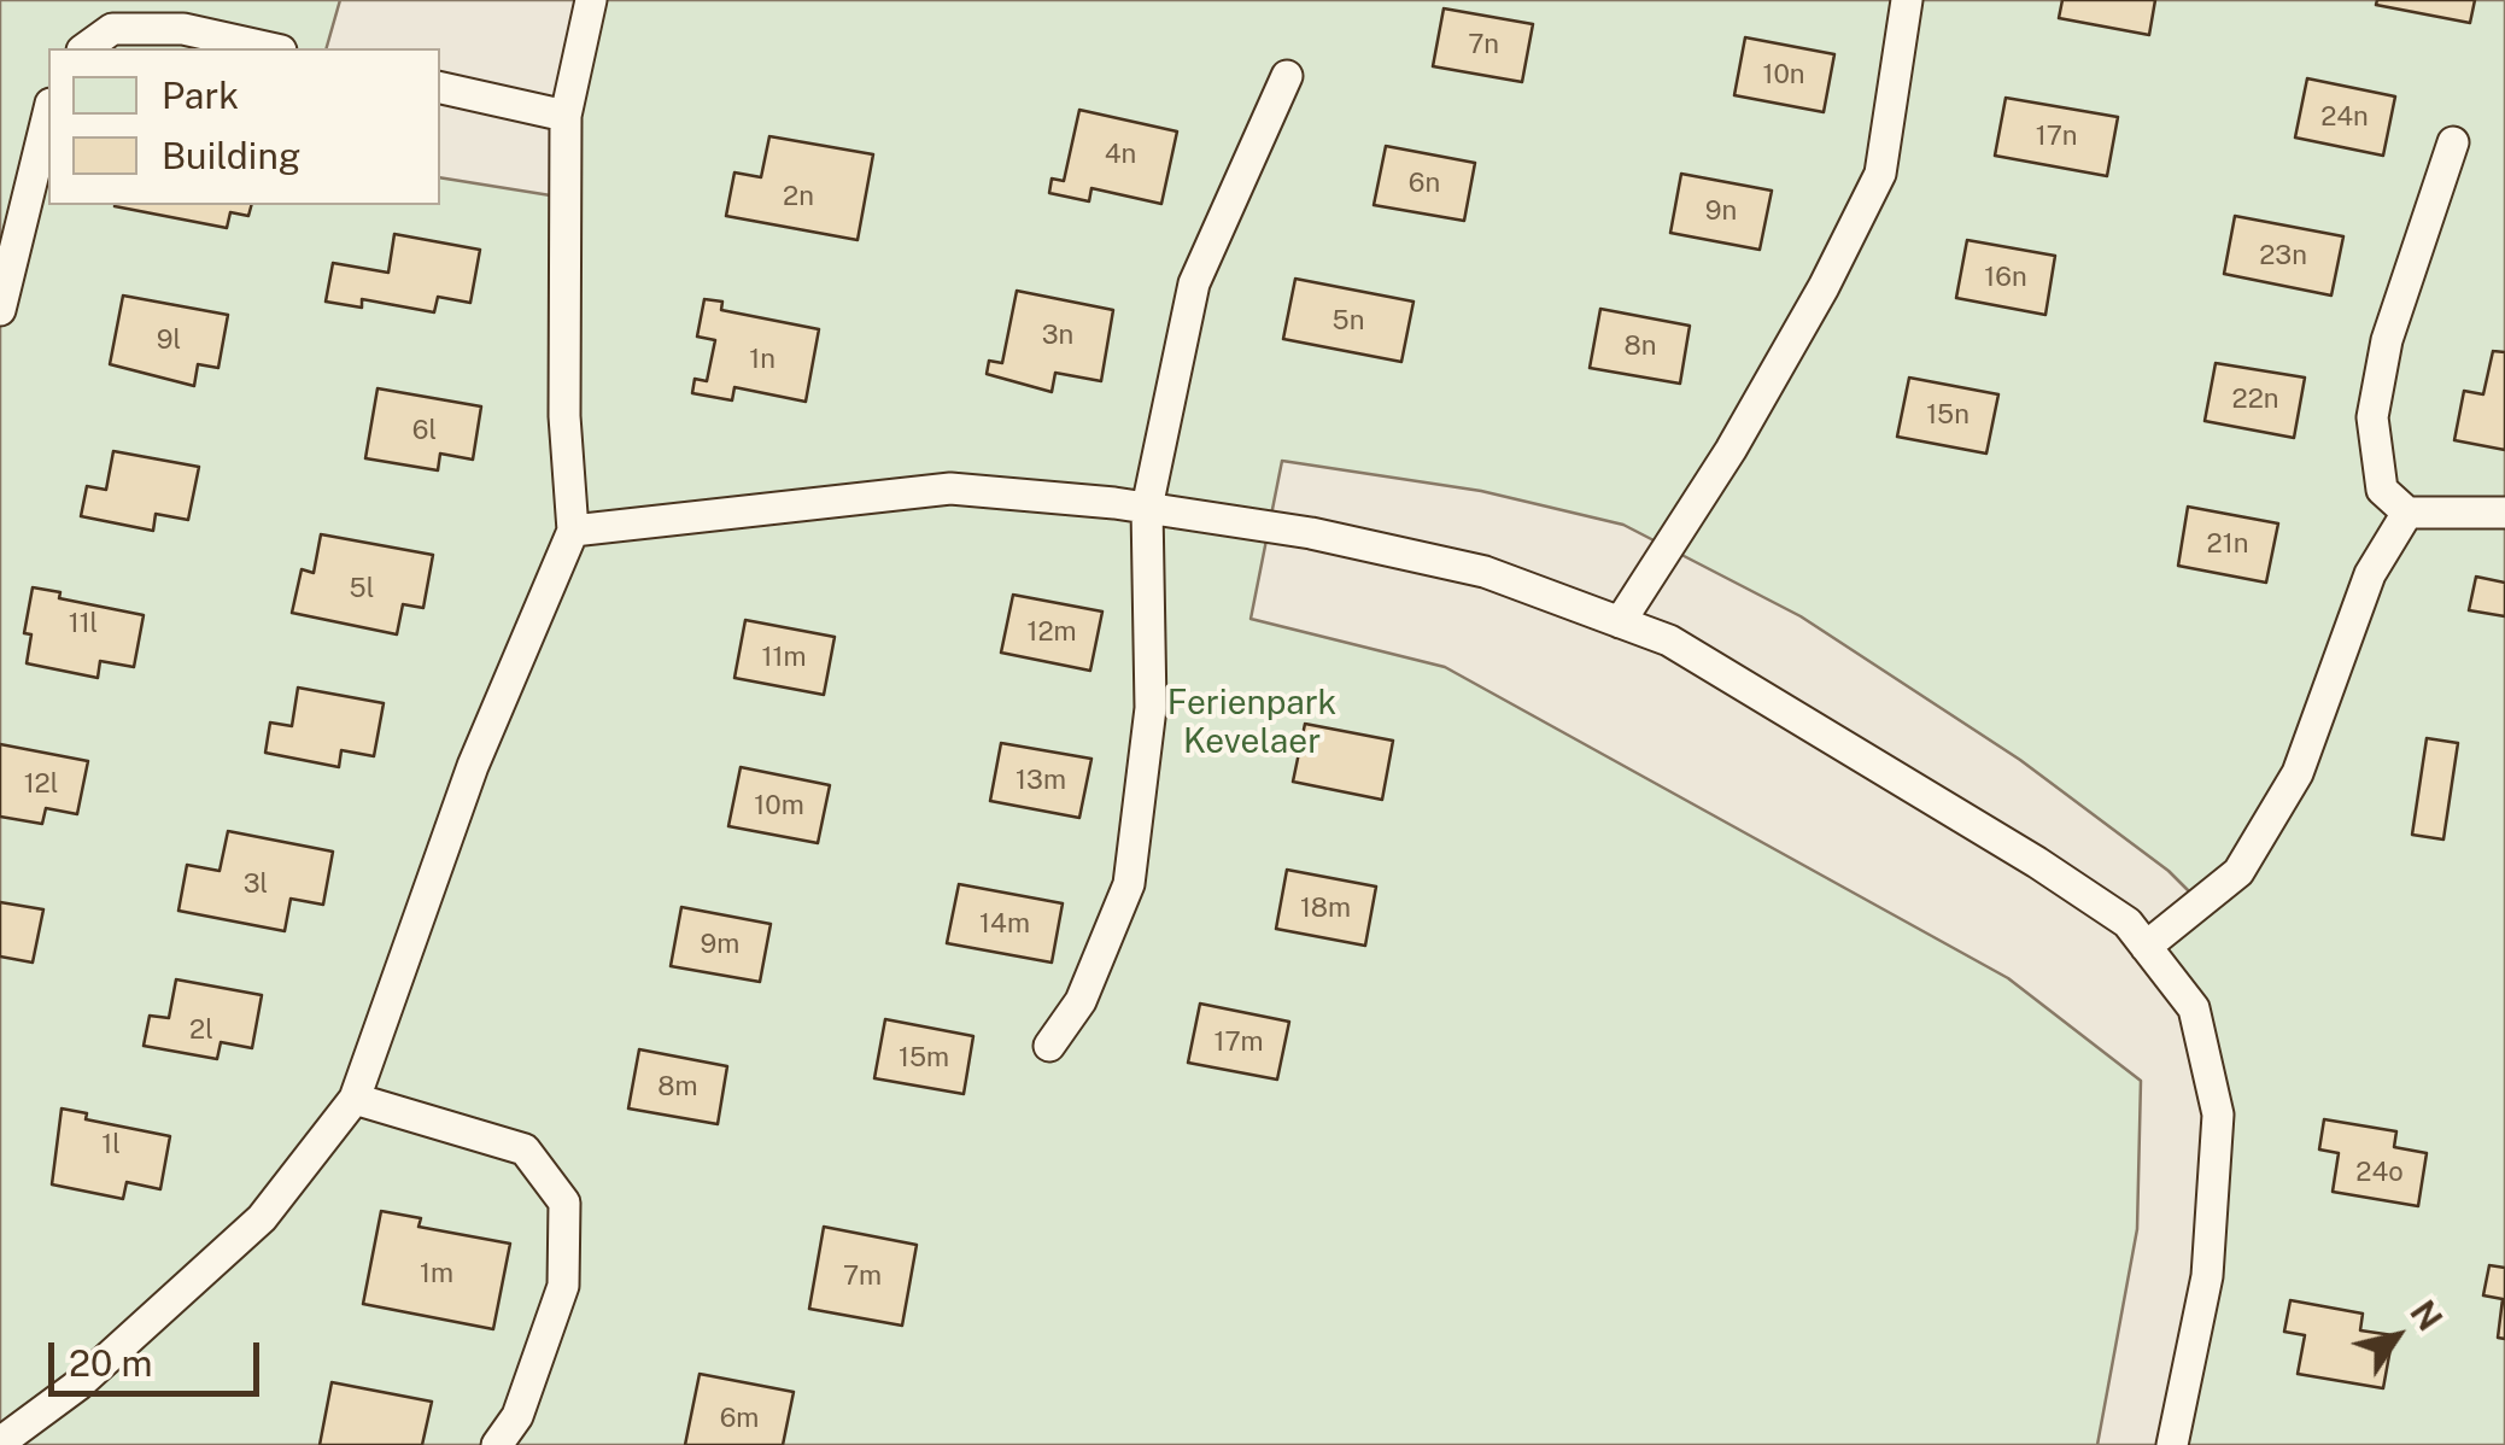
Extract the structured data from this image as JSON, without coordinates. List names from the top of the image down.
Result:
{
  "parks": ["Ferienpark Kevelaer"],
  "house_numbers": [
    "7n",
    "10n",
    "24n",
    "17n",
    "4n",
    "6n",
    "2n",
    "9n",
    "23n",
    "16n",
    "5n",
    "3n",
    "9l",
    "8n",
    "1n",
    "22n",
    "15n",
    "6l",
    "21n",
    "5l",
    "11l",
    "12m",
    "11m",
    "13m",
    "12l",
    "10m",
    "3l",
    "18m",
    "14m",
    "9m",
    "2l",
    "17m",
    "15m",
    "8m",
    "1l",
    "24o",
    "1m",
    "7m",
    "6m"
  ],
  "legend": ["Park", "Building"],
  "scale_bar": "20 m",
  "north": "top right"
}
